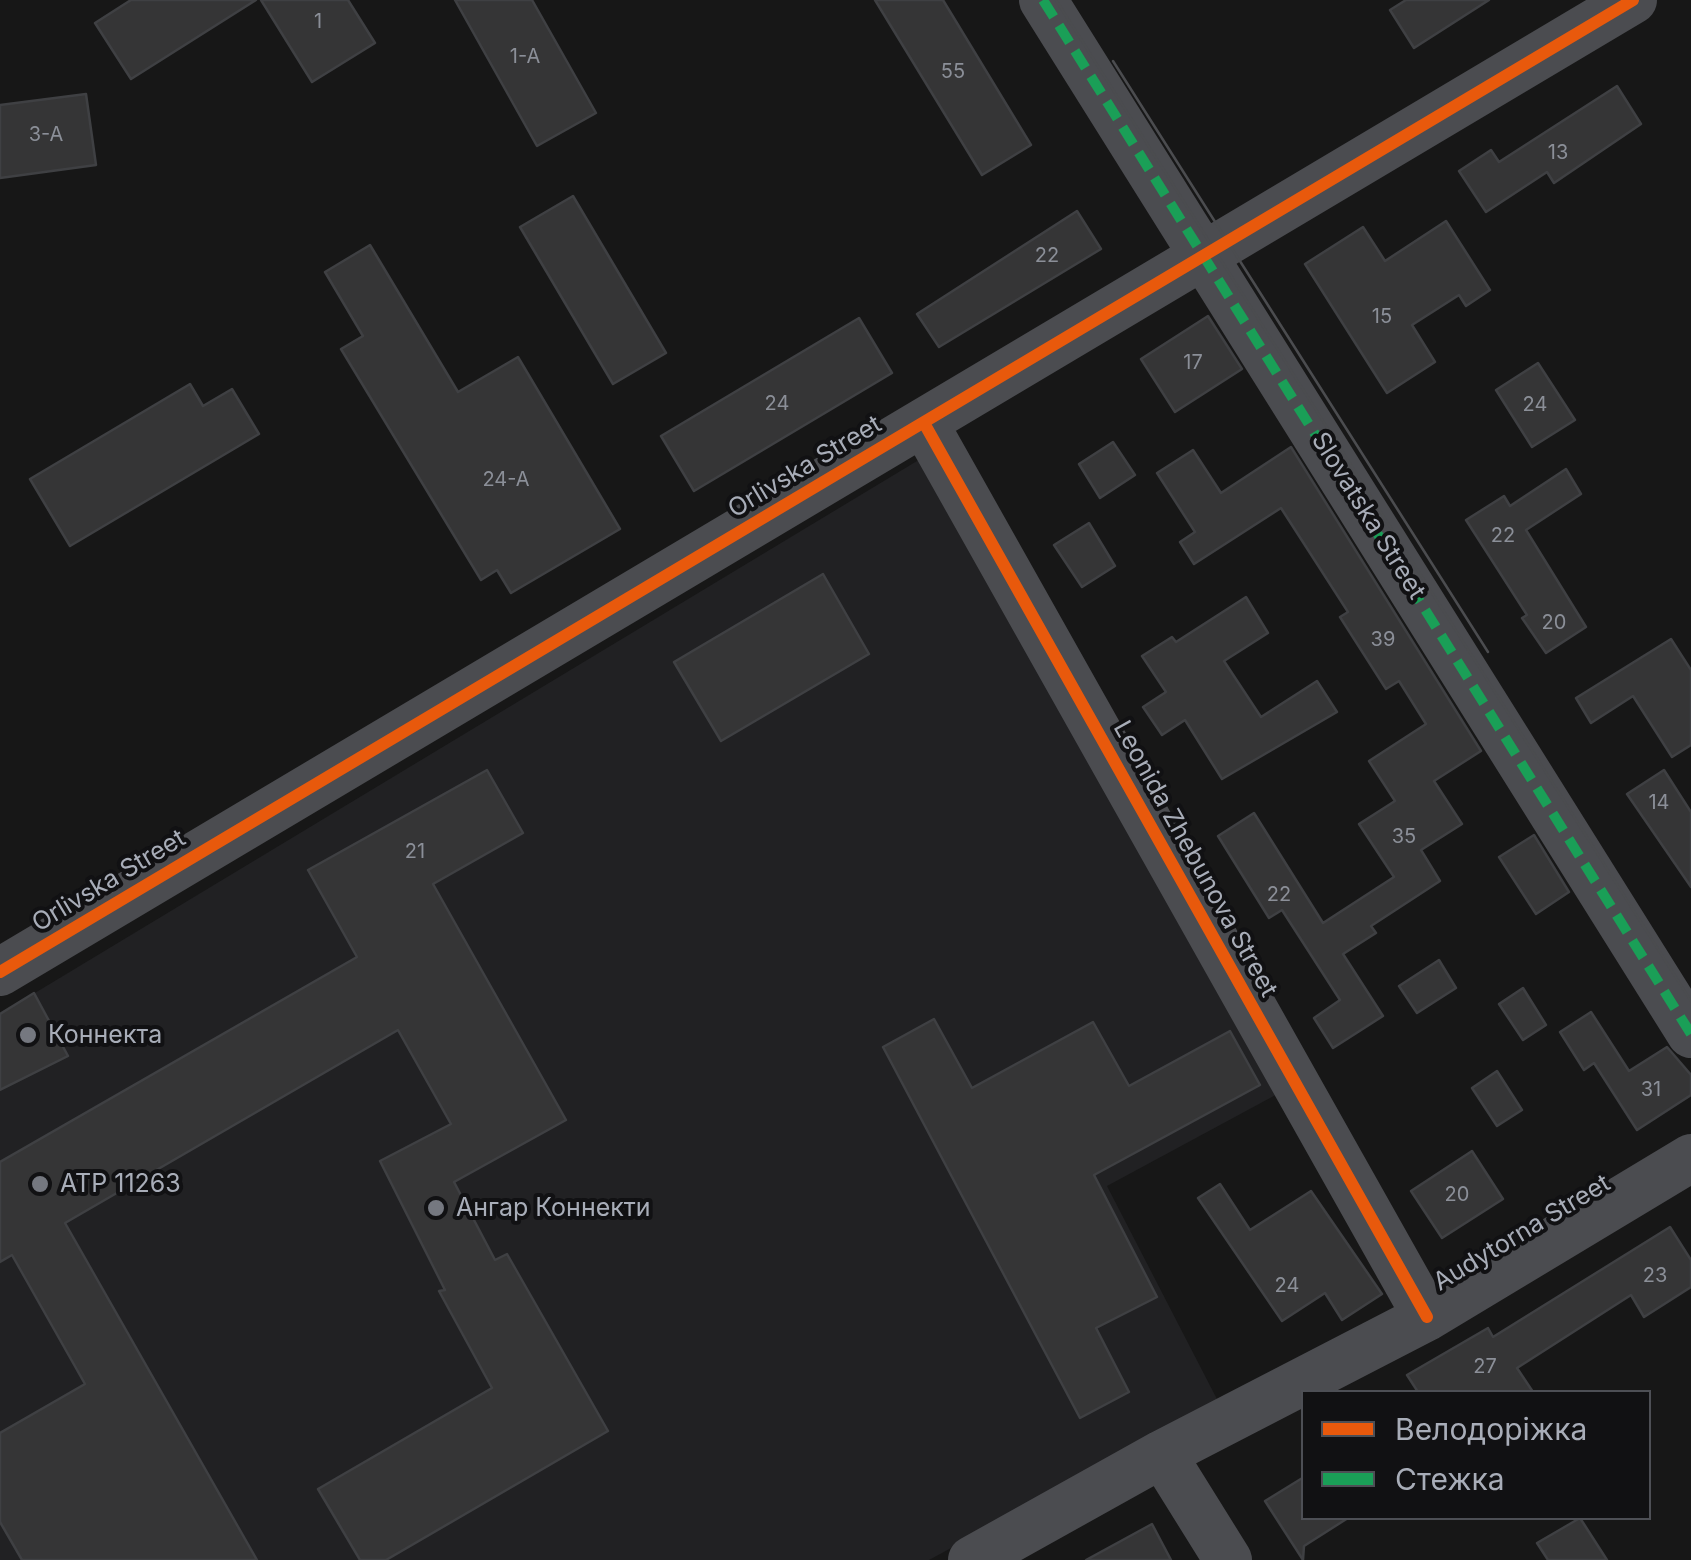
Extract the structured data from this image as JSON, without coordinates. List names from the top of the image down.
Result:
{
  "streets": {
    "street": [
      "Orlivska Street",
      "Slovatska Street",
      "Leonida Zhebunova Street",
      "Audytorna Street"
    ]
  },
  "crossings": [
    ["Orlivska Street", "Slovatska Street"],
    ["Orlivska Street", "Leonida Zhebunova Street"],
    ["Leonida Zhebunova Street", "Audytorna Street"]
  ],
  "places": ["Коннекта", "ATP 11263", "Ангар Коннекти"],
  "house_numbers": [
    "1",
    "1-А",
    "55",
    "3-А",
    "13",
    "22",
    "15",
    "17",
    "24",
    "24",
    "24-А",
    "22",
    "20",
    "39",
    "14",
    "35",
    "21",
    "22",
    "31",
    "20",
    "23",
    "24",
    "27"
  ],
  "legend": ["Велодоріжка", "Стежка"]
}
